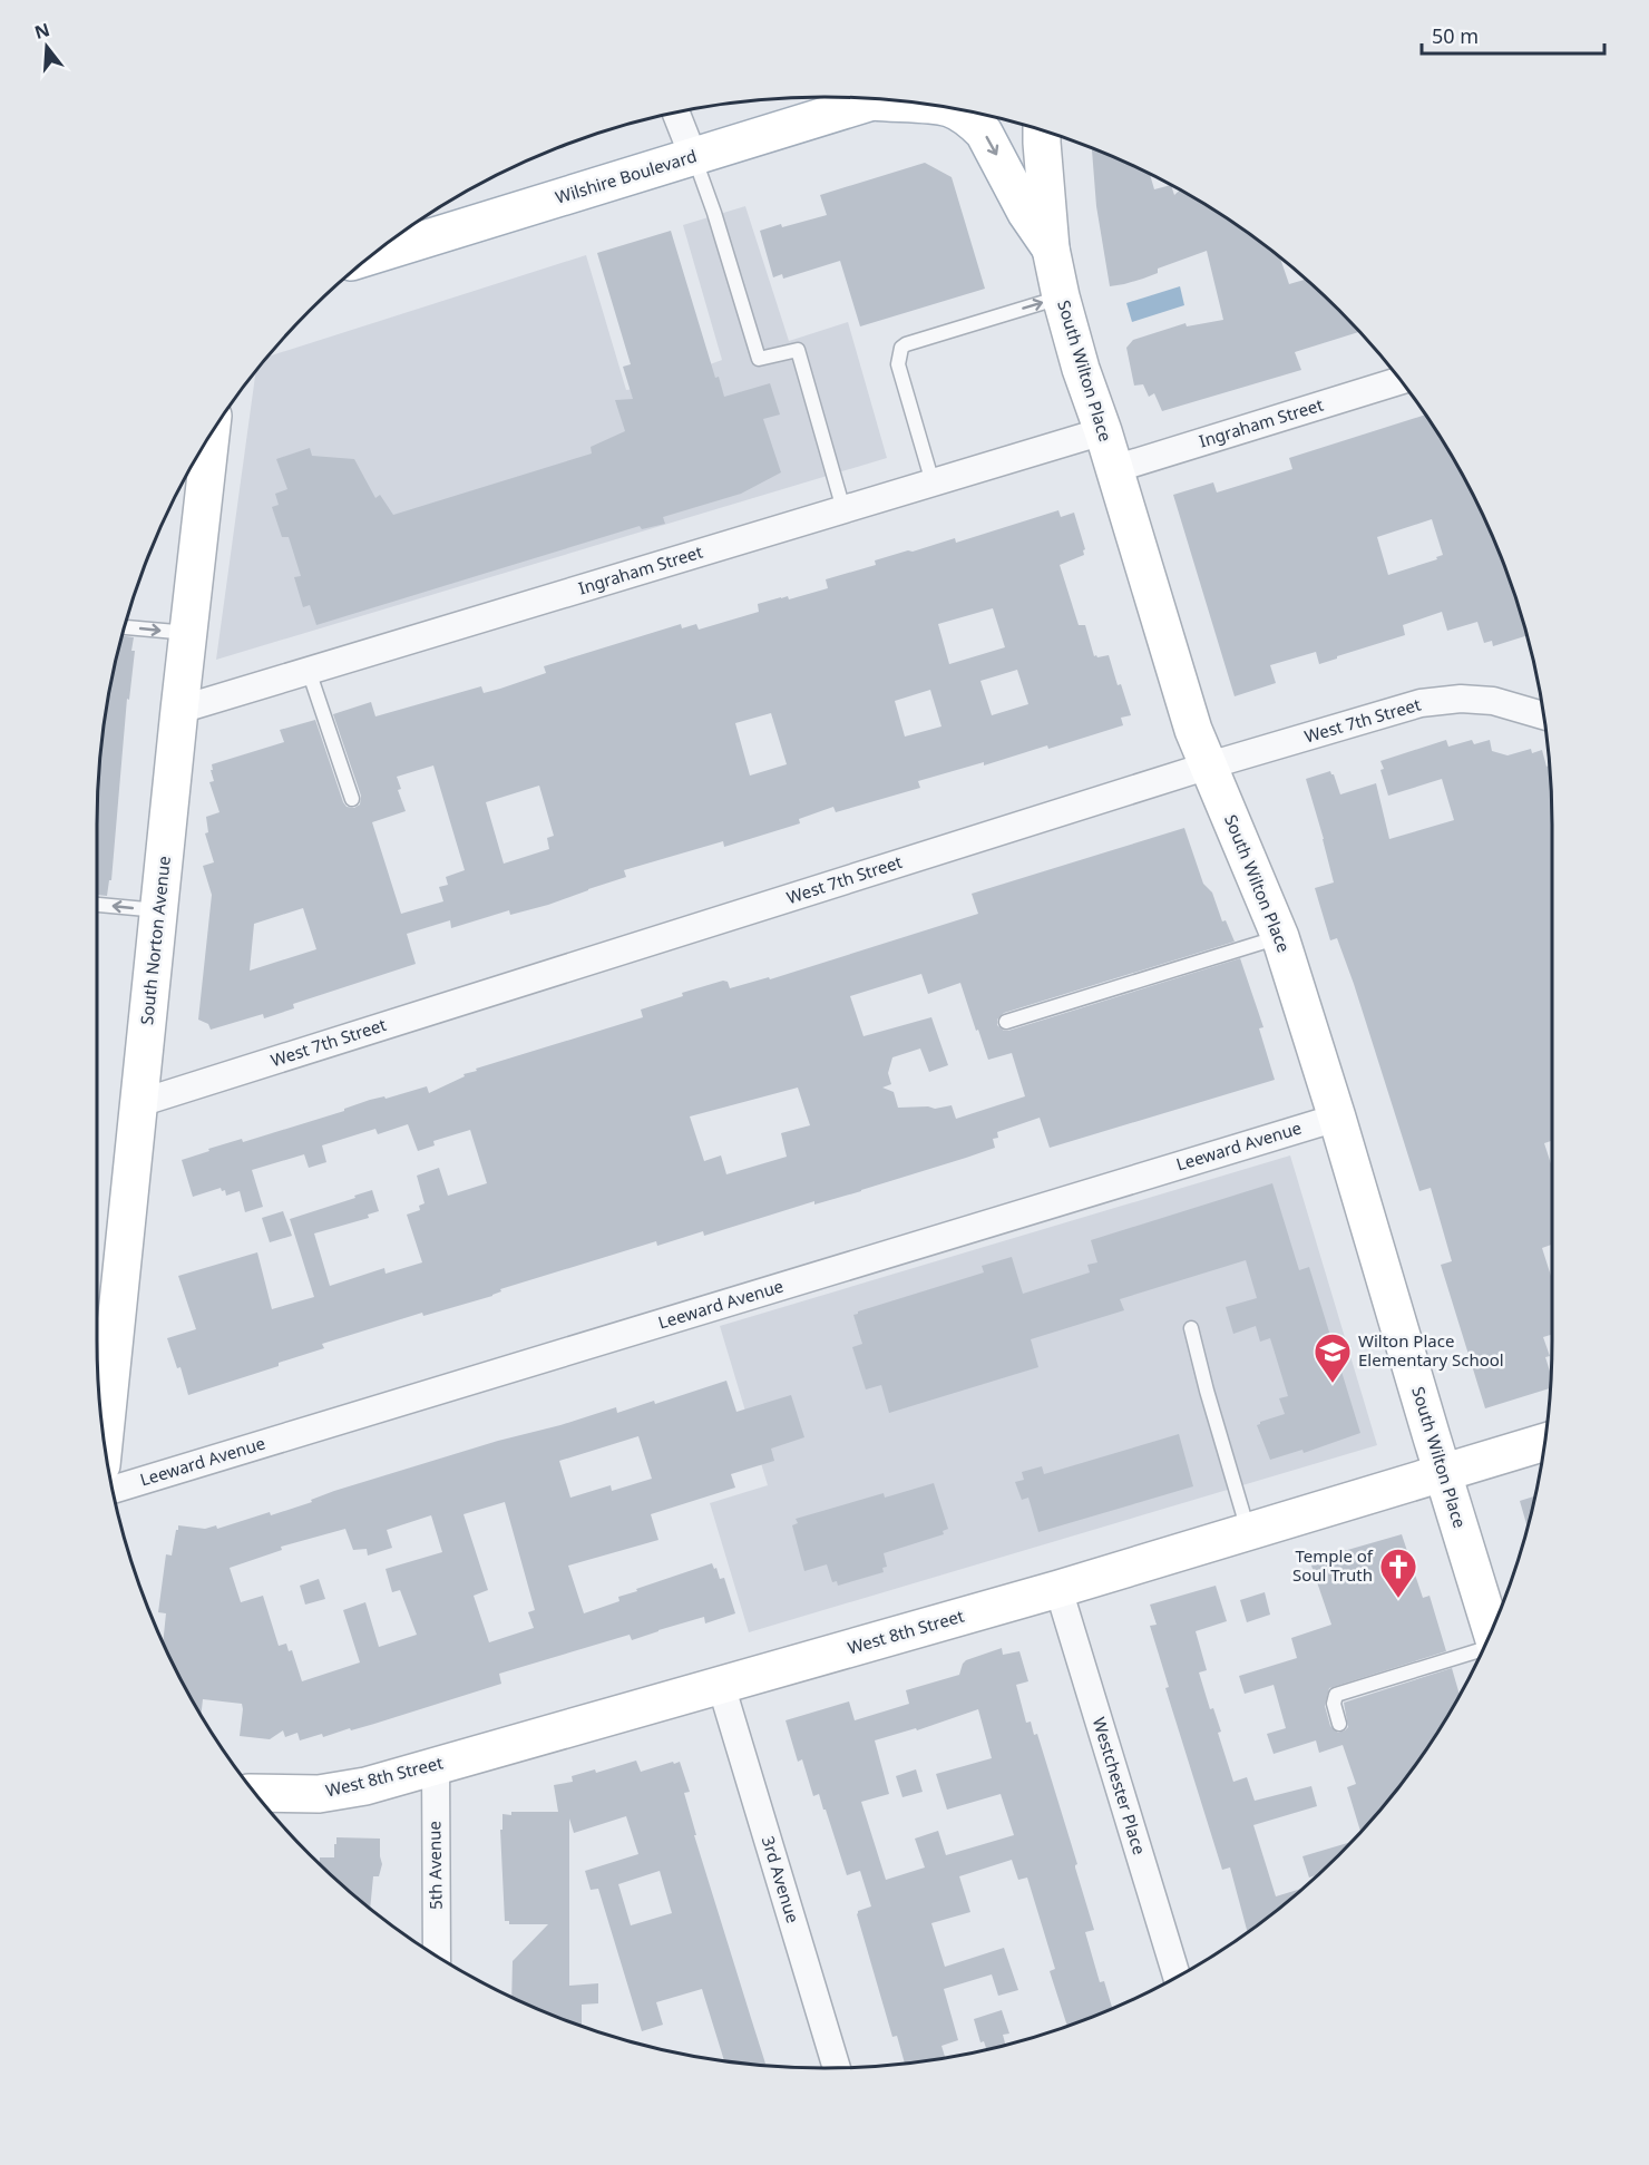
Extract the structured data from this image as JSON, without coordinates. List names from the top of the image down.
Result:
{
  "streets": {
    "main road": [
      "Wilshire Boulevard",
      "South Wilton Place",
      "South Norton Avenue",
      "West 8th Street"
    ],
    "street": [
      "Ingraham Street",
      "West 7th Street",
      "Leeward Avenue",
      "Westchester Place",
      "5th Avenue",
      "3rd Avenue"
    ]
  },
  "crossings": [
    ["South Wilton Place", "Ingraham Street"],
    ["South Wilton Place", "West 7th Street"],
    ["South Wilton Place", "Leeward Avenue"],
    ["South Wilton Place", "West 8th Street"],
    ["Ingraham Street", "South Norton Avenue"],
    ["West 7th Street", "South Norton Avenue"],
    ["West 8th Street", "Westchester Place"],
    ["West 8th Street", "5th Avenue"],
    ["West 8th Street", "3rd Avenue"]
  ],
  "places": {
    "school or university": ["Wilton Place Elementary School"],
    "church": ["Temple of Soul Truth"]
  },
  "scale_bar": "50 m",
  "north": "top"
}
